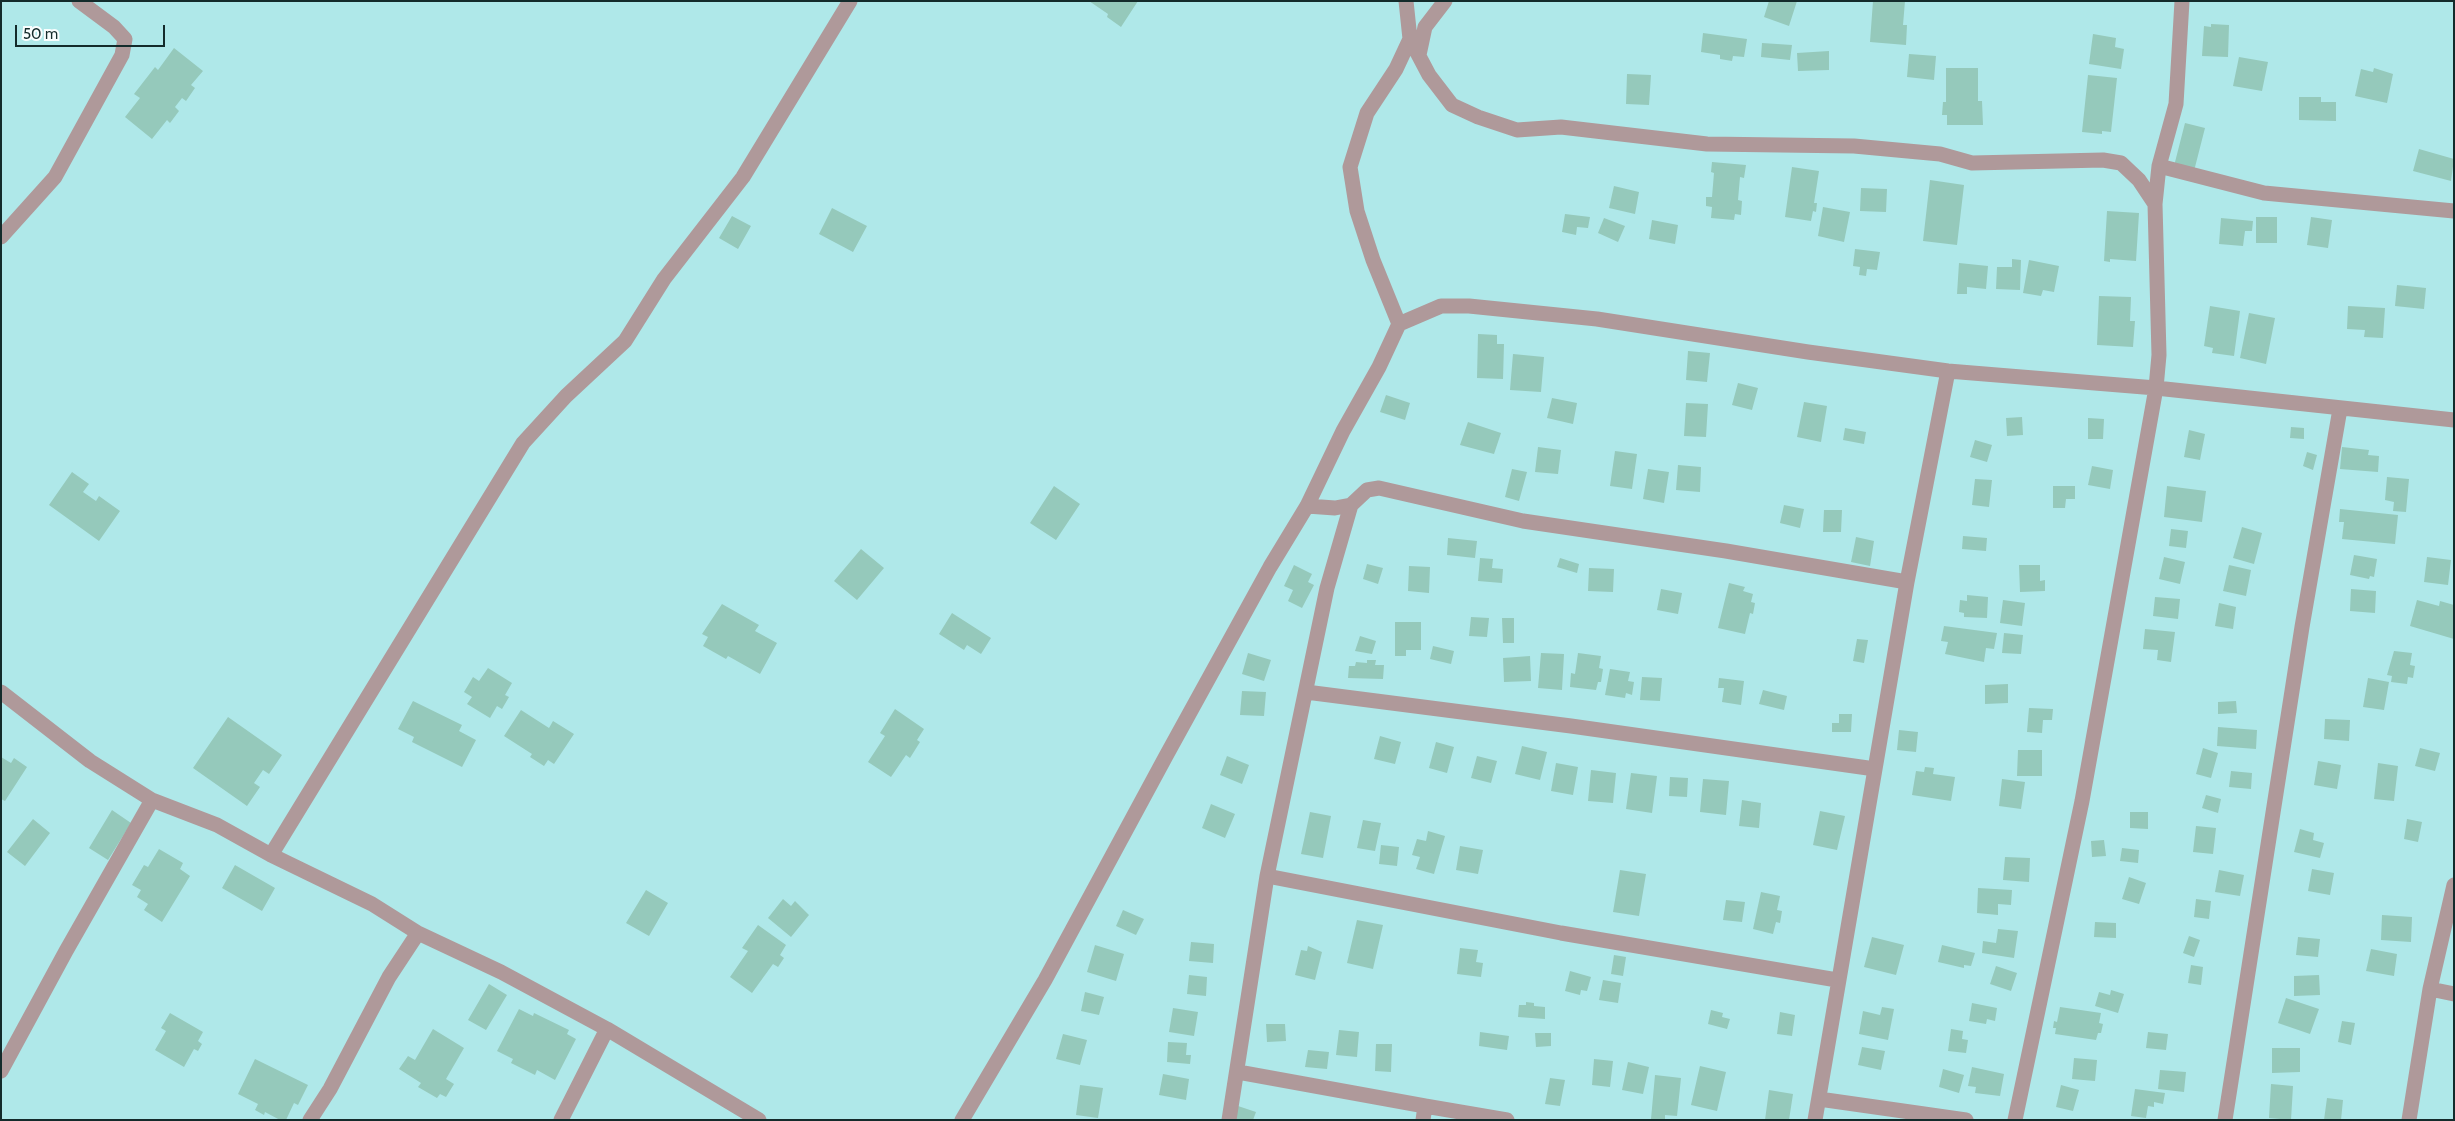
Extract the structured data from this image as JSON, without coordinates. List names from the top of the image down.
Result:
{
  "scale_bar": "50 m"
}
